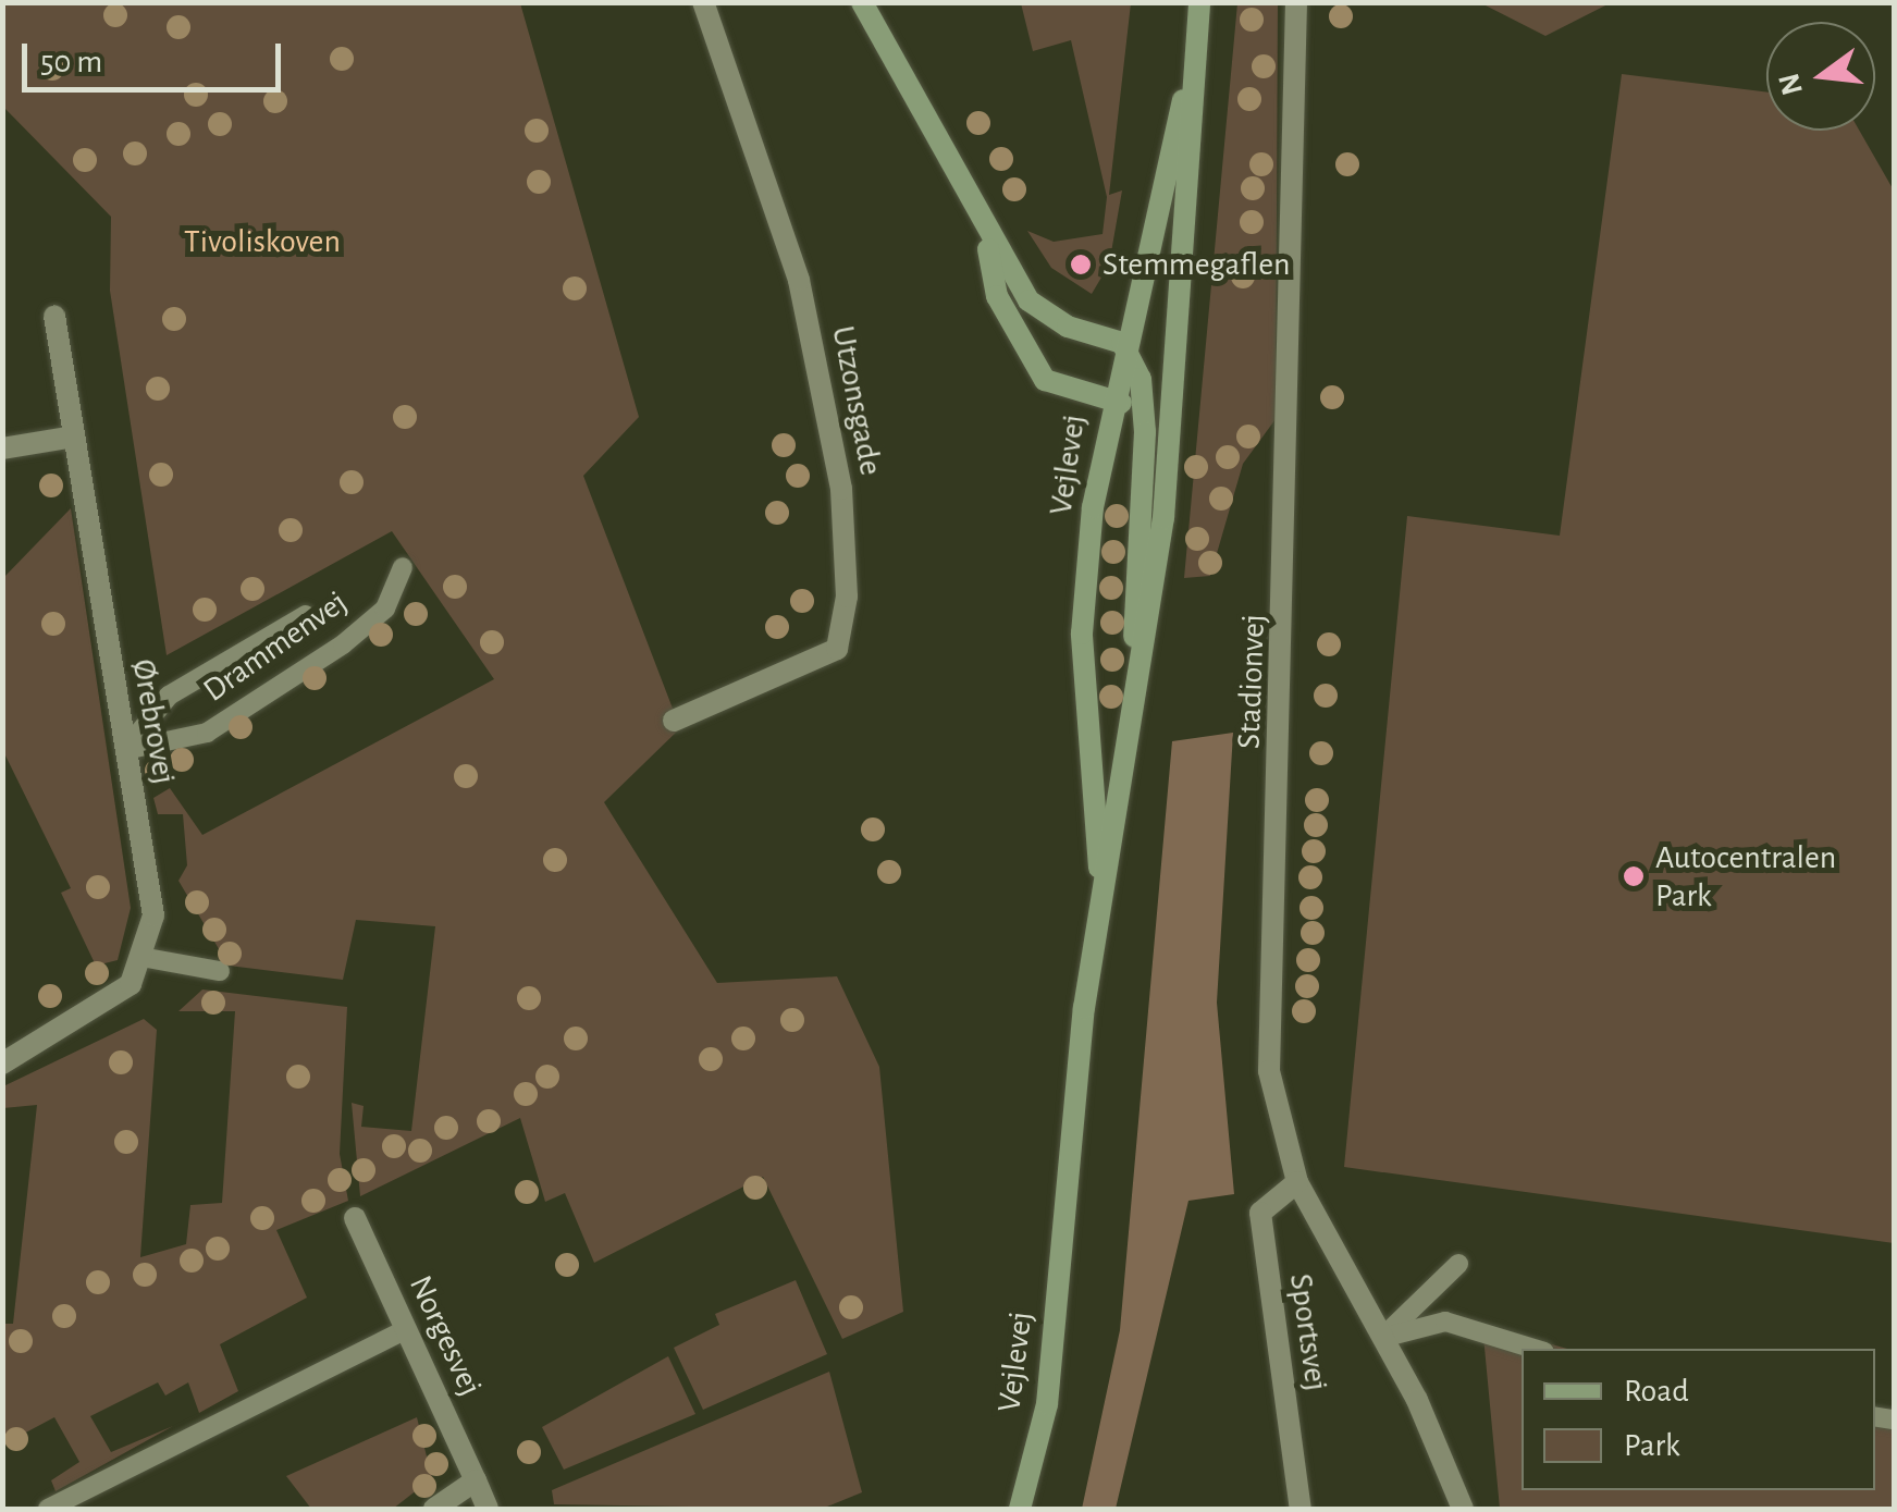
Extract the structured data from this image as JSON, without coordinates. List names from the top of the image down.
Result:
{
  "streets": {
    "main road": ["Vejlevej"],
    "street": [
      "Utzonsgade",
      "Stadionvej",
      "Ørebrovej",
      "Sportsvej",
      "Norgesvej"
    ],
    "lane": ["Drammenvej"]
  },
  "crossings": [
    ["Drammenvej", "Ørebrovej"],
    ["Stadionvej", "Sportsvej"]
  ],
  "parks": ["Tivoliskoven"],
  "places": ["Stemmegaflen", "Autocentralen Park"],
  "legend": ["Road", "Park"],
  "scale_bar": "50 m",
  "north": "left"
}
